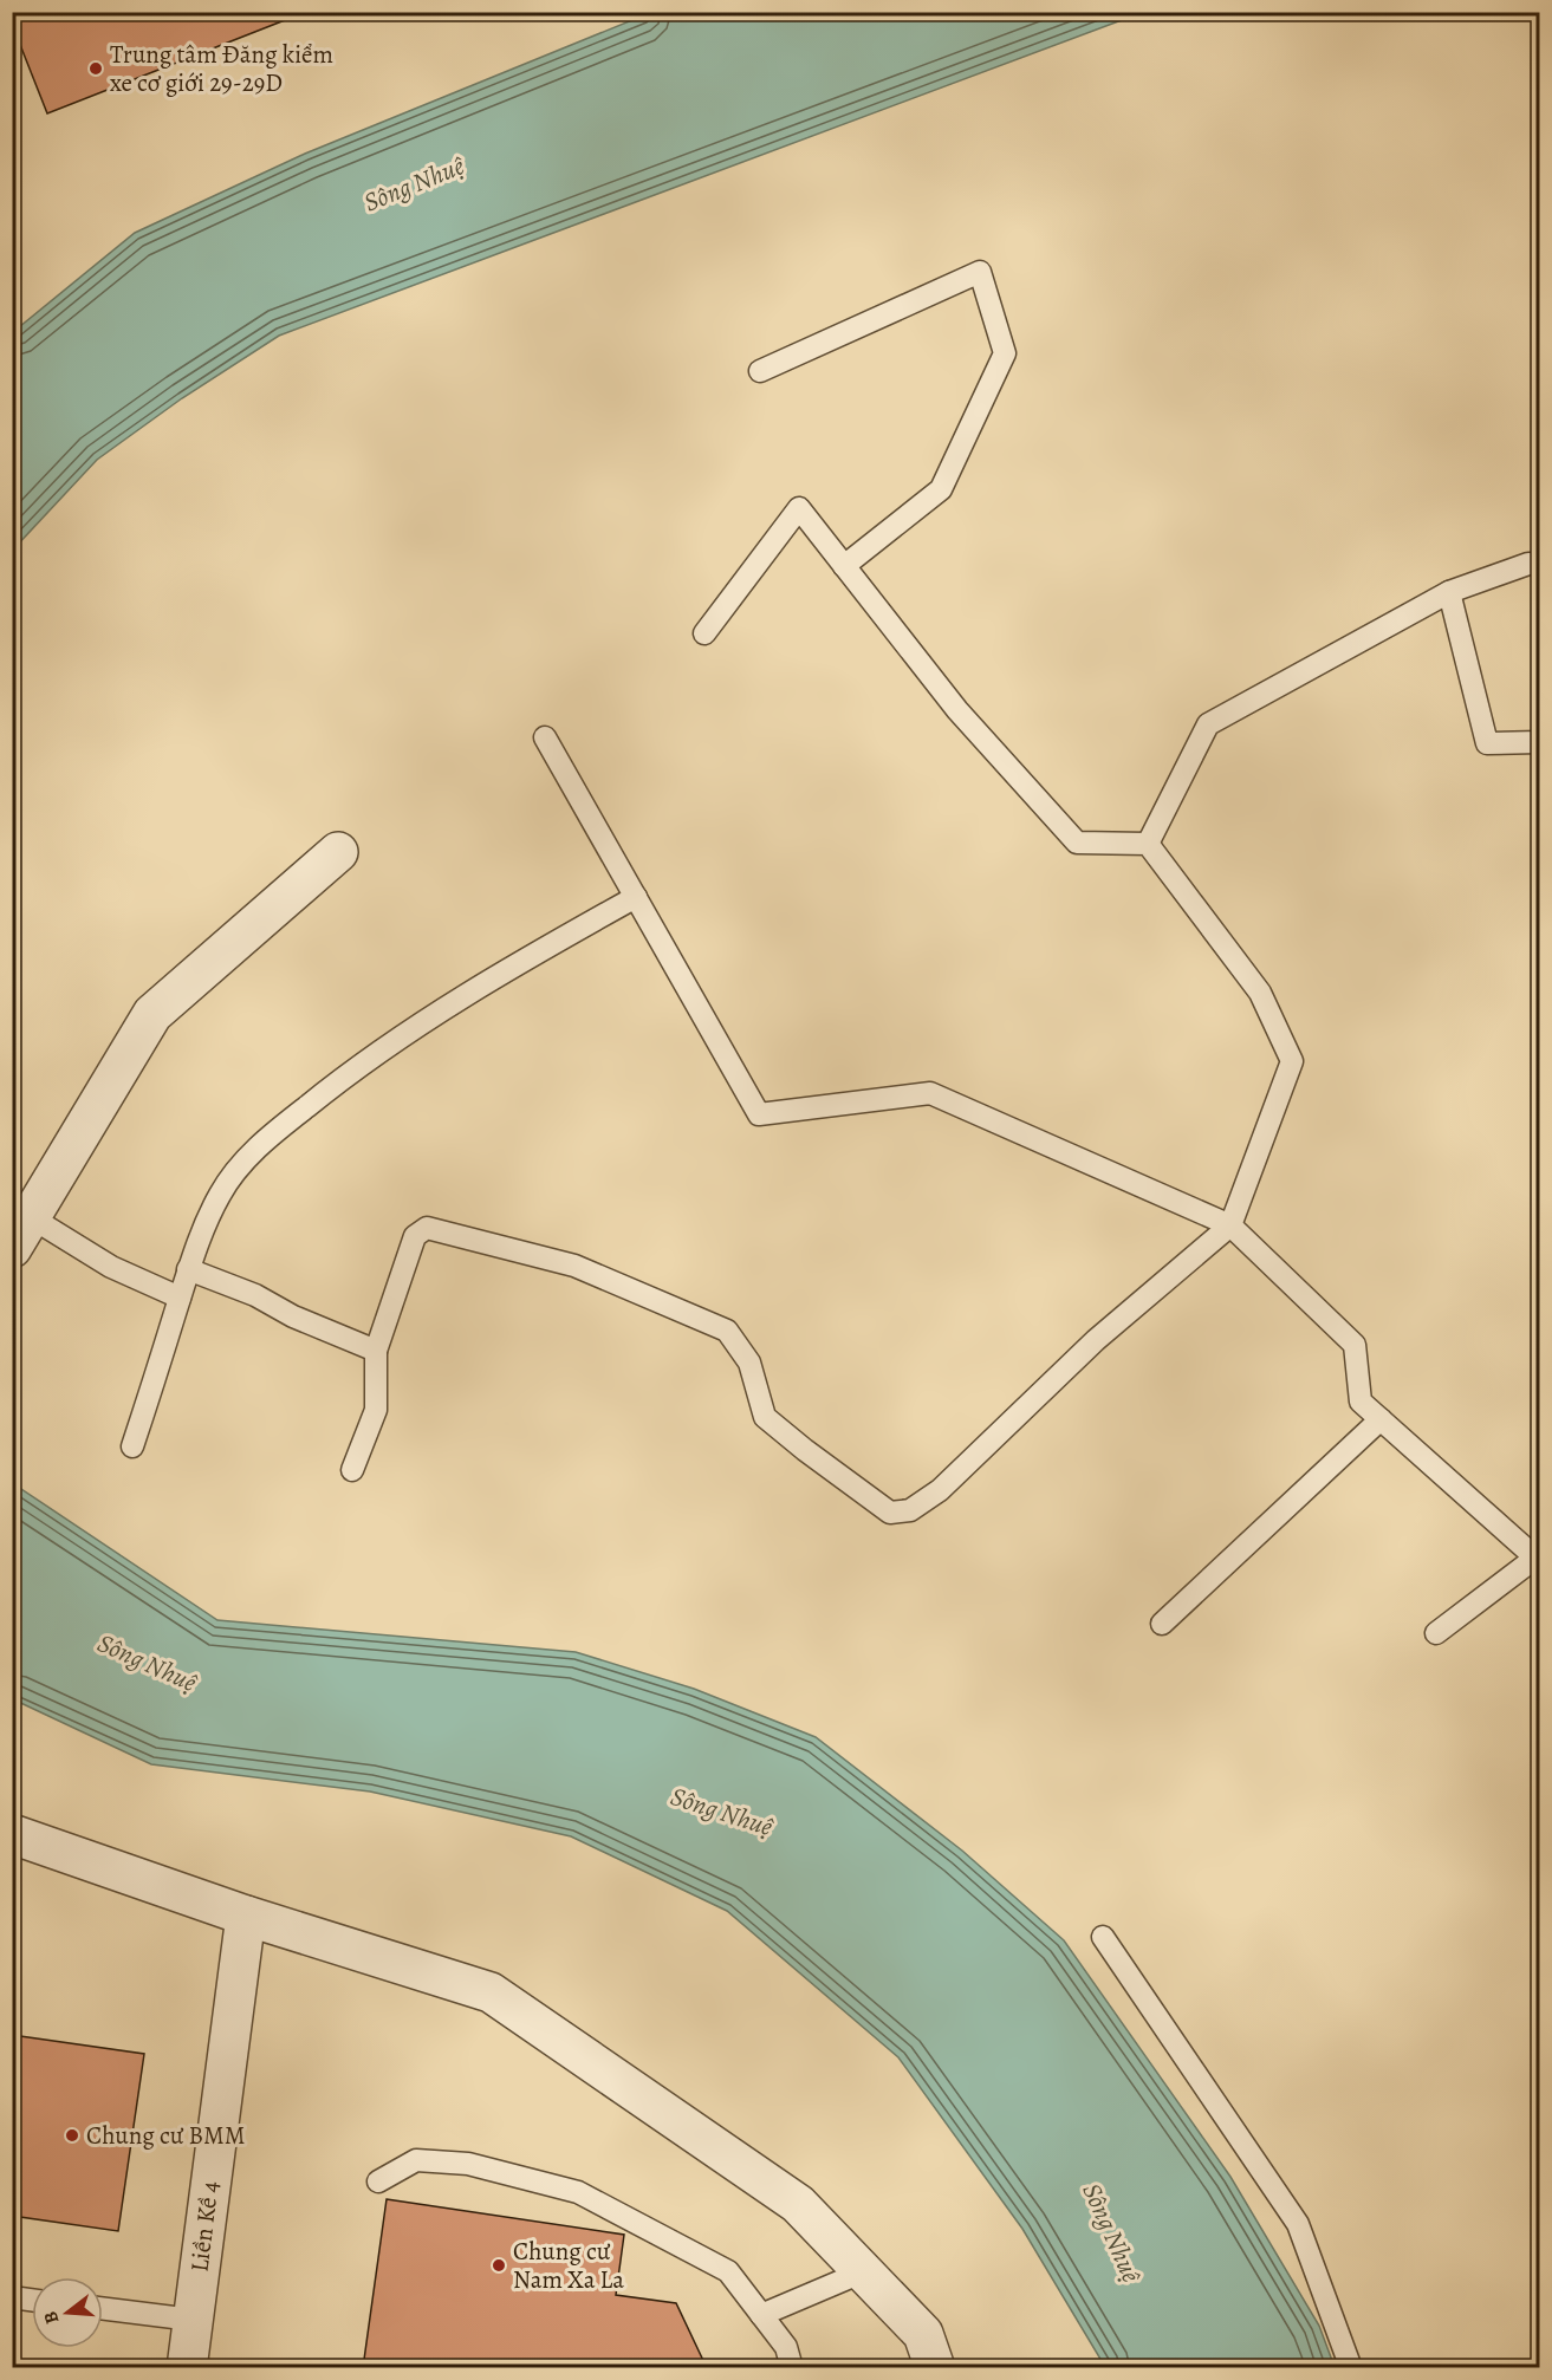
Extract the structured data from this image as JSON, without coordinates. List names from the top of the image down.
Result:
{
  "streets": {
    "street": ["Liền Kề 4"]
  },
  "water": ["Sông Nhuệ"],
  "places": ["Trung tâm Đăng kiểm xe cơ giới 29-29D", "Chung cư BMM", "Chung cư Nam Xa La"],
  "north": "left"
}
